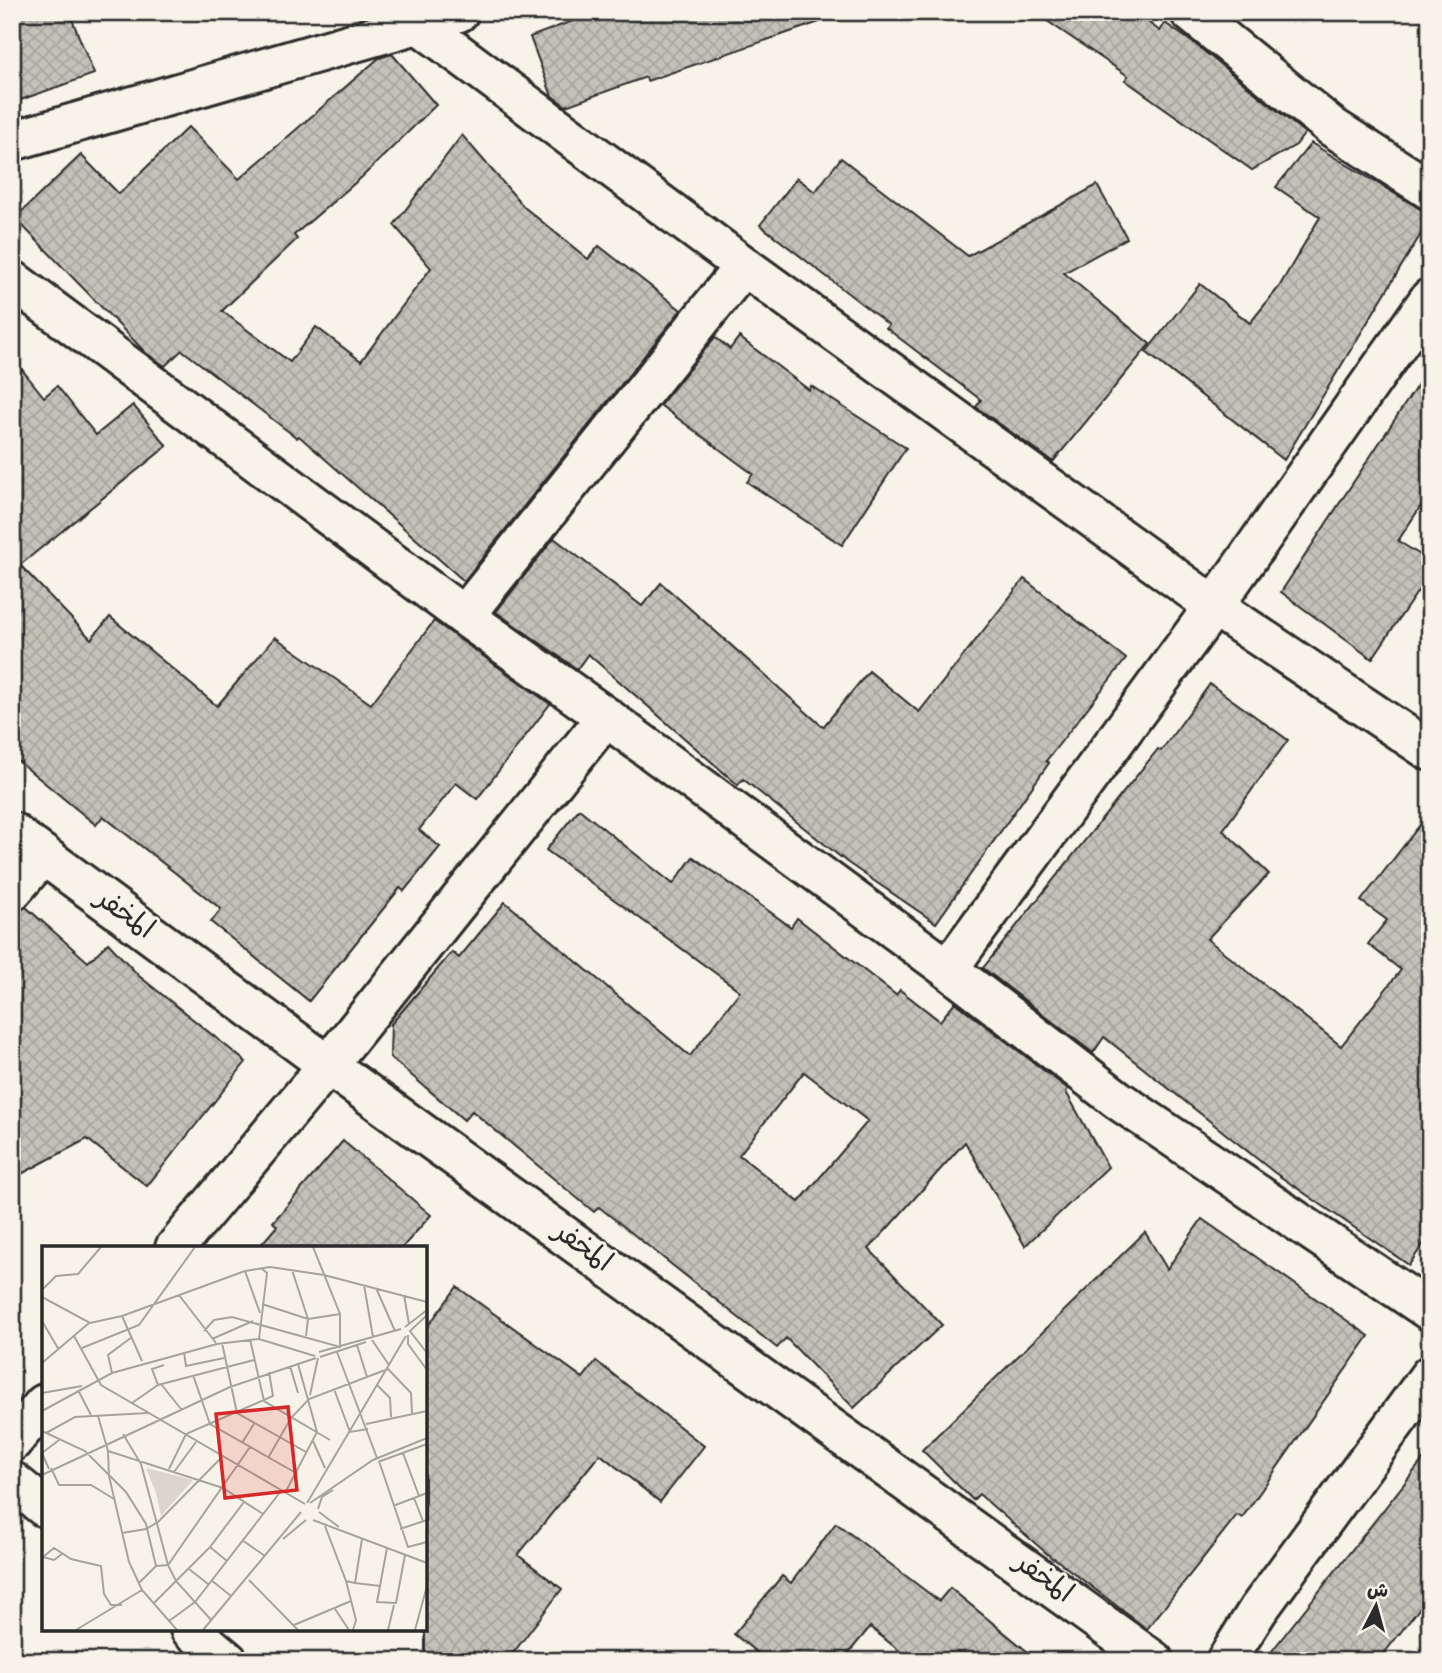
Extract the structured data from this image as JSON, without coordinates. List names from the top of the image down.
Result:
{
  "streets": {
    "street": ["المخفر"]
  },
  "north": "top"
}
